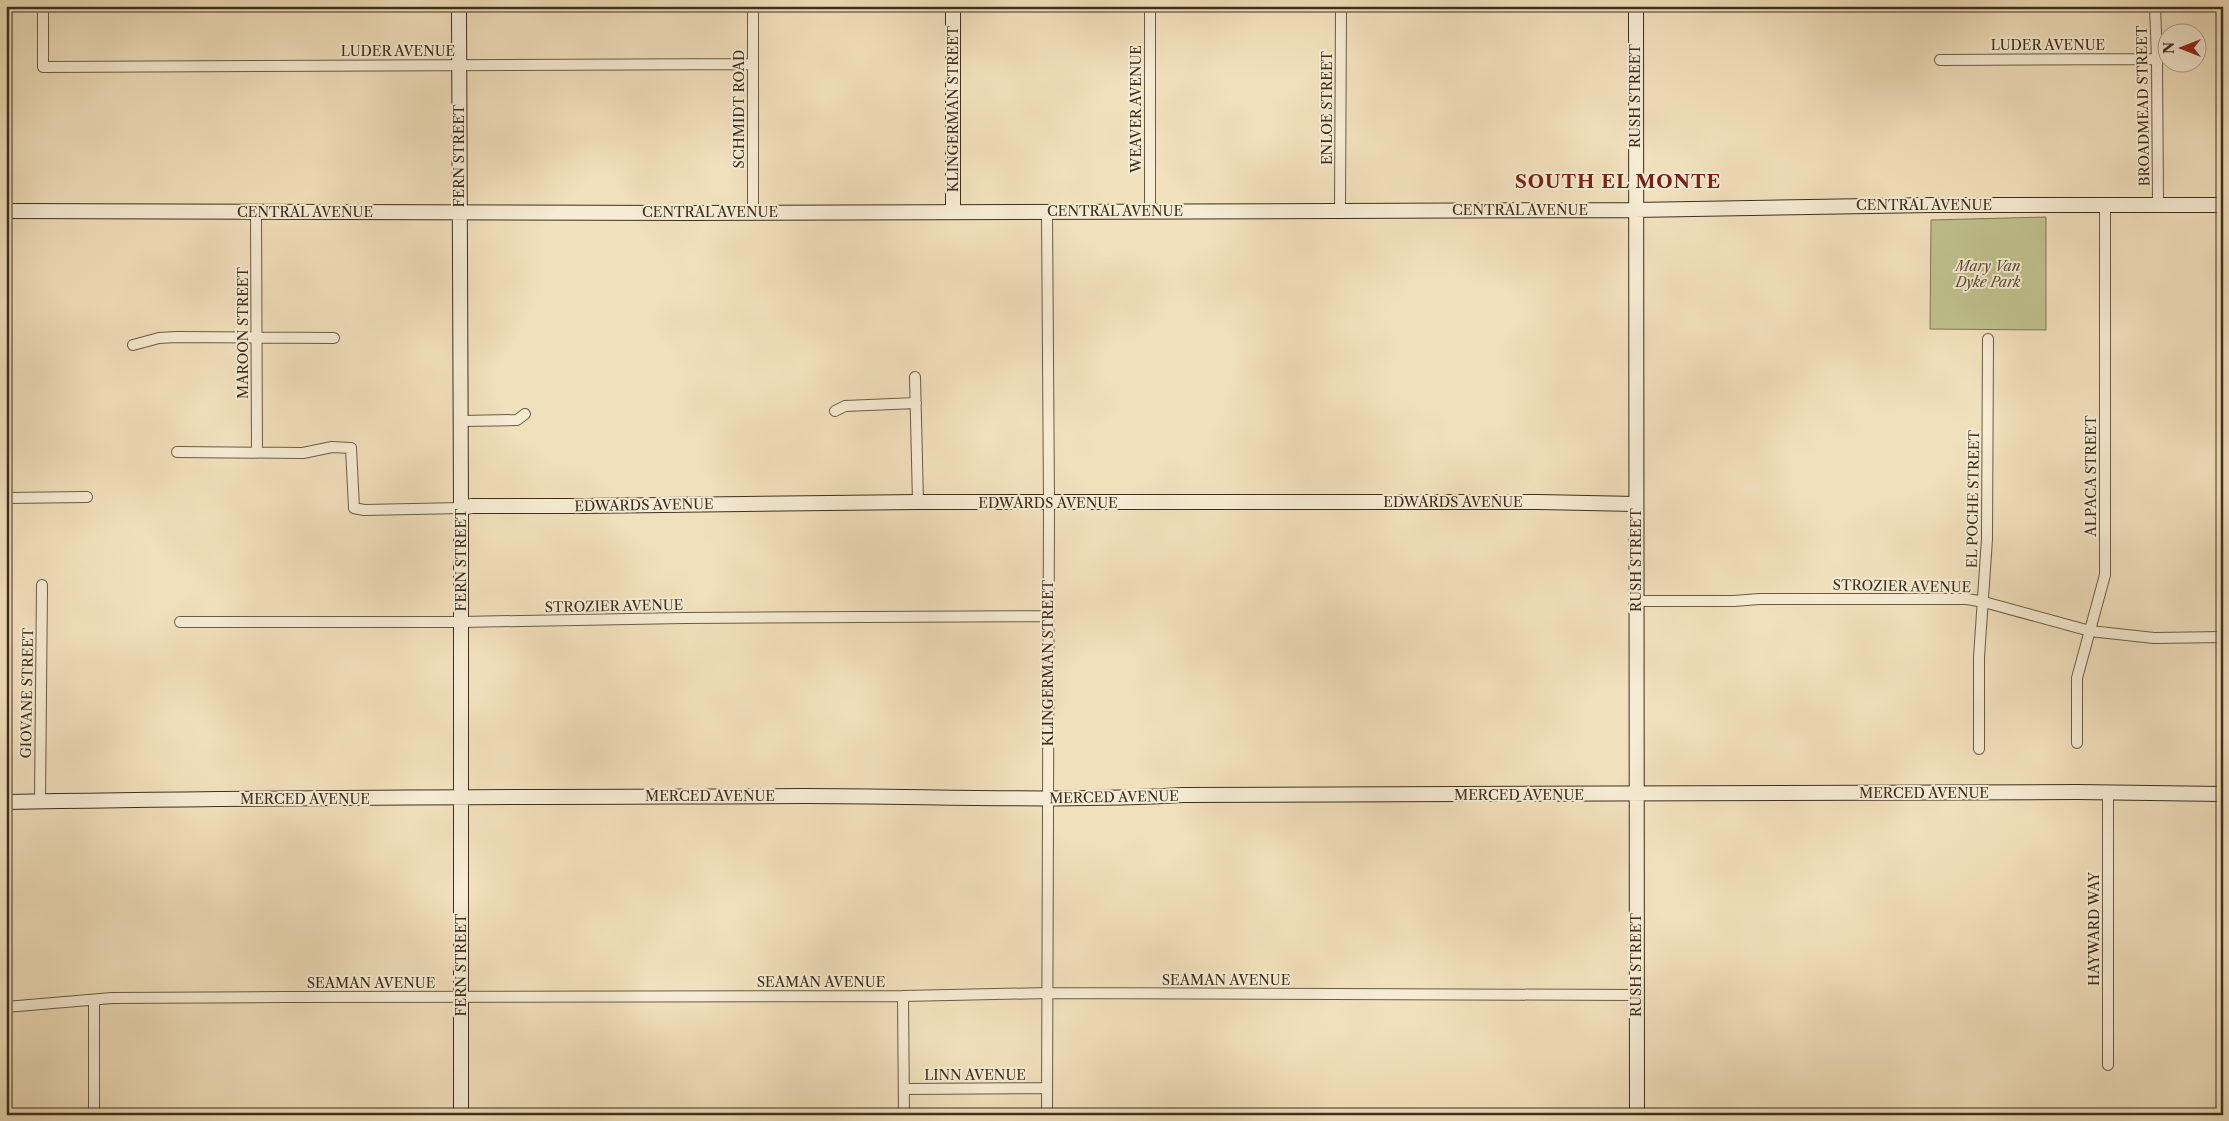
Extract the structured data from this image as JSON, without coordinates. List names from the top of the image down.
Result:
{
  "streets": {
    "street": [
      "LUDER AVENUE",
      "RUSH STREET",
      "BROADMEAD STREET",
      "ENLOE STREET",
      "SCHMIDT ROAD",
      "KLINGERMAN STREET",
      "WEAVER AVENUE",
      "FERN STREET",
      "CENTRAL AVENUE",
      "MAROON STREET",
      "ALPACA STREET",
      "EL POCHE STREET",
      "EDWARDS AVENUE",
      "STROZIER AVENUE",
      "GIOVANE STREET",
      "MERCED AVENUE",
      "HAYWARD WAY",
      "SEAMAN AVENUE",
      "LINN AVENUE"
    ]
  },
  "crossings": [
    ["LUDER AVENUE", "SCHMIDT ROAD"],
    ["LUDER AVENUE", "FERN STREET"],
    ["RUSH STREET", "CENTRAL AVENUE"],
    ["RUSH STREET", "EDWARDS AVENUE"],
    ["RUSH STREET", "STROZIER AVENUE"],
    ["RUSH STREET", "MERCED AVENUE"],
    ["RUSH STREET", "SEAMAN AVENUE"],
    ["BROADMEAD STREET", "CENTRAL AVENUE"],
    ["ENLOE STREET", "CENTRAL AVENUE"],
    ["SCHMIDT ROAD", "CENTRAL AVENUE"],
    ["KLINGERMAN STREET", "CENTRAL AVENUE"],
    ["KLINGERMAN STREET", "EDWARDS AVENUE"],
    ["KLINGERMAN STREET", "STROZIER AVENUE"],
    ["KLINGERMAN STREET", "MERCED AVENUE"],
    ["KLINGERMAN STREET", "SEAMAN AVENUE"],
    ["KLINGERMAN STREET", "LINN AVENUE"],
    ["WEAVER AVENUE", "CENTRAL AVENUE"],
    ["FERN STREET", "CENTRAL AVENUE"],
    ["FERN STREET", "EDWARDS AVENUE"],
    ["FERN STREET", "STROZIER AVENUE"],
    ["FERN STREET", "MERCED AVENUE"],
    ["FERN STREET", "SEAMAN AVENUE"],
    ["CENTRAL AVENUE", "MAROON STREET"],
    ["CENTRAL AVENUE", "ALPACA STREET"],
    ["ALPACA STREET", "STROZIER AVENUE"],
    ["EL POCHE STREET", "STROZIER AVENUE"],
    ["GIOVANE STREET", "MERCED AVENUE"],
    ["MERCED AVENUE", "HAYWARD WAY"]
  ],
  "districts": ["SOUTH EL MONTE"],
  "parks": ["Mary Van Dyke Park"],
  "north": "left"
}
